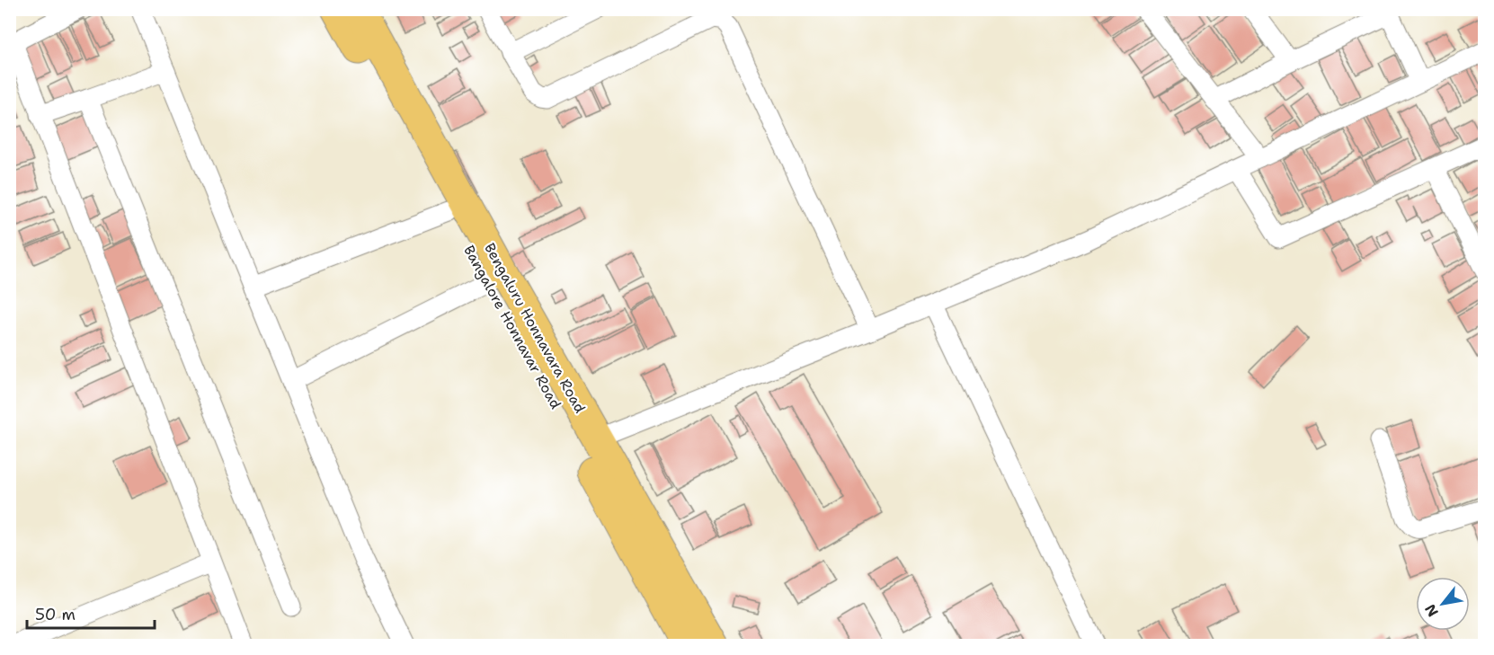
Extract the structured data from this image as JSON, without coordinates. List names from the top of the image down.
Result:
{
  "streets": {
    "main road": ["Bangalore Honnavar Road", "Bengaluru Honnavara Road"]
  },
  "scale_bar": "50 m",
  "north": "bottom left"
}
